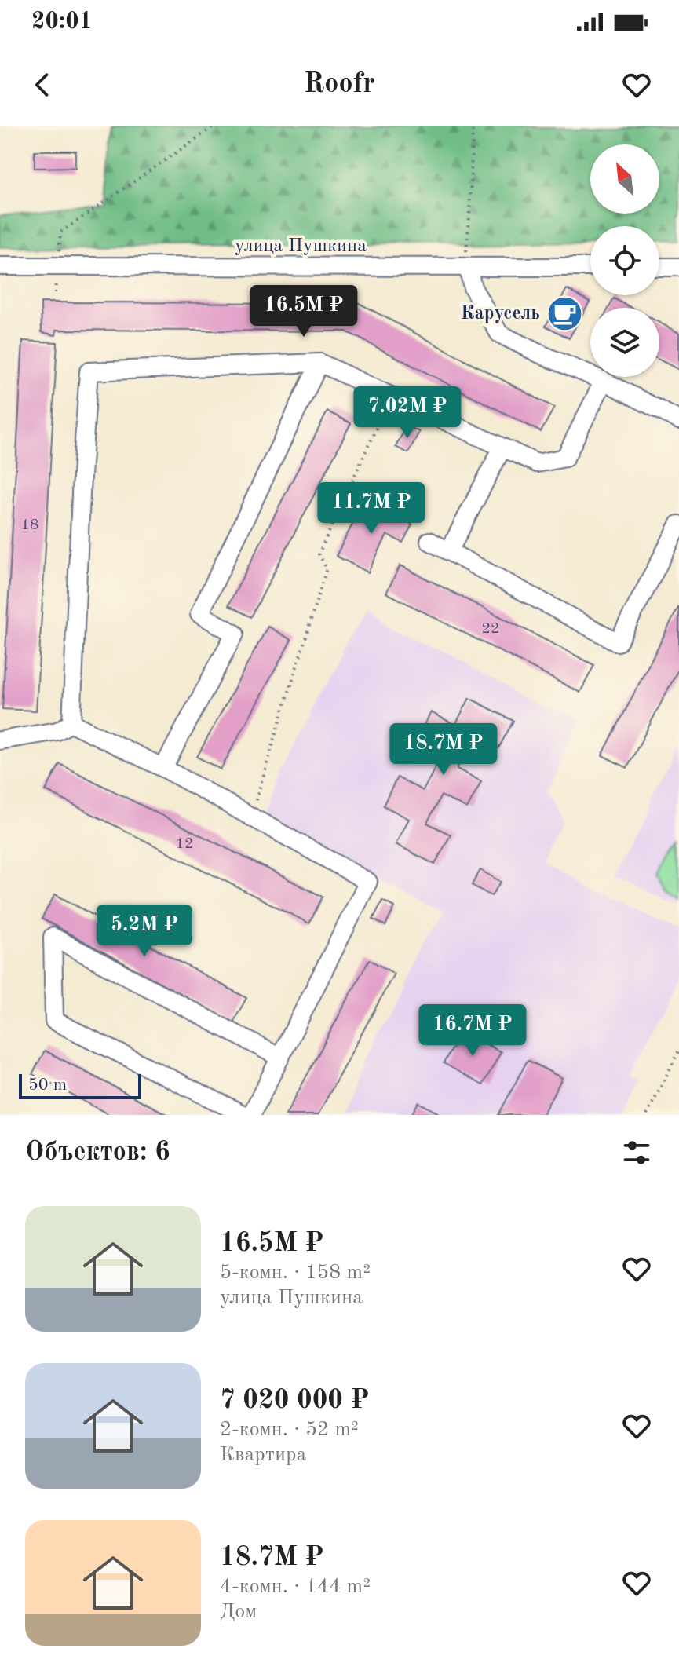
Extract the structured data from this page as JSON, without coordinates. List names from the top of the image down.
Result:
{
  "streets": {
    "street": ["улица Пушкина"]
  },
  "places": {
    "cafe": ["Карусель"]
  },
  "house_numbers": ["18", "22", "12"],
  "scale_bar": "50 m",
  "north": "top left",
  "page": {
    "status": "20:01",
    "header": "Roofr",
    "price": [
      "16.5M ₽",
      "7.02M ₽",
      "11.7M ₽",
      "18.7M ₽",
      "5.2M ₽",
      "16.7M ₽"
    ],
    "scale": "50 m",
    "heading": "Объектов: 6",
    "list": [
      {
        "name": "16.5M ₽",
        "note": "5-комн. · 158 m² · улица Пушкина"
      },
      {
        "name": "7 020 000 ₽",
        "note": "2-комн. · 52 m² · Квартира"
      },
      {
        "name": "18.7M ₽",
        "note": "4-комн. · 144 m² · Дом"
      }
    ]
  }
}
